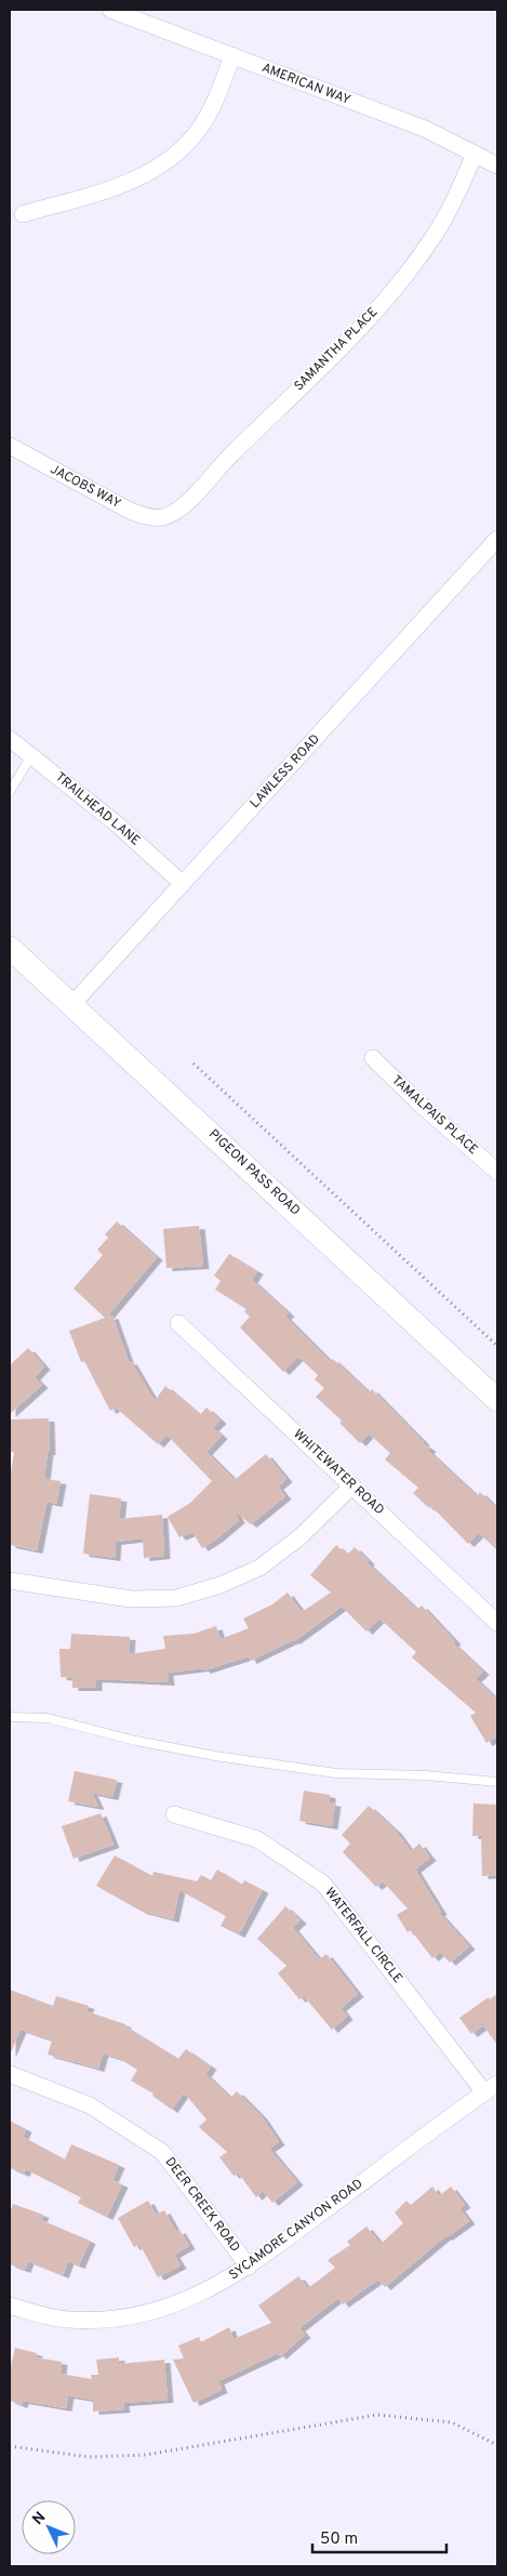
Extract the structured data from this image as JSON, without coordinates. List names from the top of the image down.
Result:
{
  "streets": {
    "street": [
      "AMERICAN WAY",
      "SAMANTHA PLACE",
      "JACOBS WAY",
      "LAWLESS ROAD",
      "TRAILHEAD LANE",
      "TAMALPAIS PLACE",
      "PIGEON PASS ROAD",
      "WHITEWATER ROAD",
      "WATERFALL CIRCLE",
      "DEER CREEK ROAD",
      "SYCAMORE CANYON ROAD"
    ]
  },
  "crossings": [
    ["AMERICAN WAY", "SAMANTHA PLACE"],
    ["SAMANTHA PLACE", "JACOBS WAY"],
    ["LAWLESS ROAD", "TRAILHEAD LANE"],
    ["LAWLESS ROAD", "PIGEON PASS ROAD"],
    ["WATERFALL CIRCLE", "SYCAMORE CANYON ROAD"],
    ["DEER CREEK ROAD", "SYCAMORE CANYON ROAD"]
  ],
  "scale_bar": "50 m",
  "north": "top left"
}
